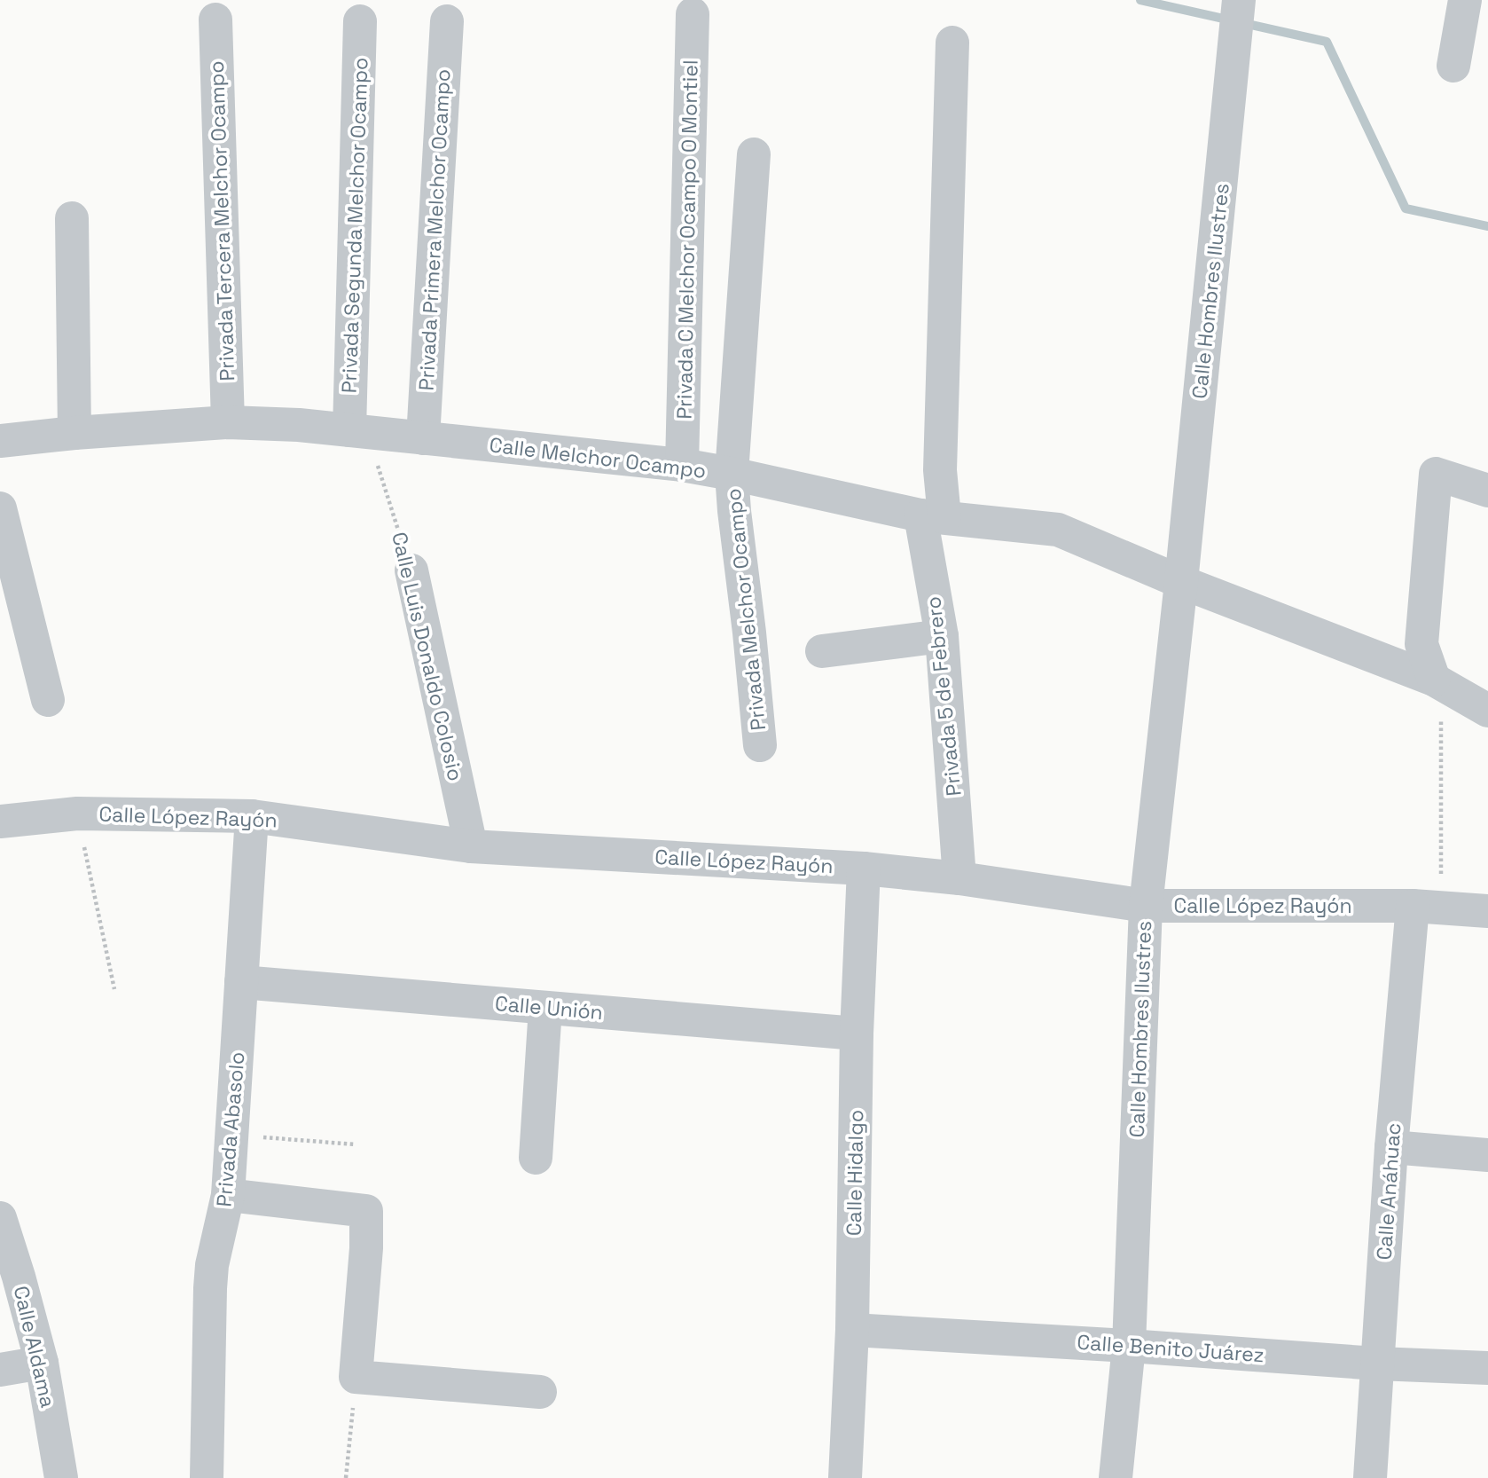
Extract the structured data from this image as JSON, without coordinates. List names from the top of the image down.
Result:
{
  "streets": {
    "street": [
      "Privada Tercera Melchor Ocampo",
      "Privada Segunda Melchor Ocampo",
      "Privada Primera Melchor Ocampo",
      "Privada C Melchor Ocampo O Montiel",
      "Calle Hombres Ilustres",
      "Calle Melchor Ocampo",
      "Privada Melchor Ocampo",
      "Calle Luis Donaldo Colosio",
      "Privada 5 de Febrero",
      "Calle López Rayón",
      "Calle Unión",
      "Privada Abasolo",
      "Calle Hidalgo",
      "Calle Anáhuac",
      "Calle Aldama",
      "Calle Benito Juárez"
    ]
  },
  "crossings": [
    ["Privada Tercera Melchor Ocampo", "Calle Melchor Ocampo"],
    ["Privada Segunda Melchor Ocampo", "Calle Melchor Ocampo"],
    ["Privada Segunda Melchor Ocampo", "Calle Luis Donaldo Colosio"],
    ["Privada Primera Melchor Ocampo", "Calle Melchor Ocampo"],
    ["Privada C Melchor Ocampo O Montiel", "Calle Melchor Ocampo"],
    ["Calle Hombres Ilustres", "Calle Melchor Ocampo"],
    ["Calle Hombres Ilustres", "Calle López Rayón"],
    ["Calle Hombres Ilustres", "Calle Benito Juárez"],
    ["Calle Melchor Ocampo", "Privada Melchor Ocampo"],
    ["Calle Melchor Ocampo", "Calle Luis Donaldo Colosio"],
    ["Calle Melchor Ocampo", "Privada 5 de Febrero"],
    ["Calle Luis Donaldo Colosio", "Calle López Rayón"],
    ["Privada 5 de Febrero", "Calle López Rayón"],
    ["Calle López Rayón", "Privada Abasolo"],
    ["Calle López Rayón", "Calle Hidalgo"],
    ["Calle López Rayón", "Calle Anáhuac"],
    ["Calle Unión", "Privada Abasolo"],
    ["Calle Unión", "Calle Hidalgo"],
    ["Calle Hidalgo", "Calle Benito Juárez"],
    ["Calle Anáhuac", "Calle Benito Juárez"]
  ]
}
